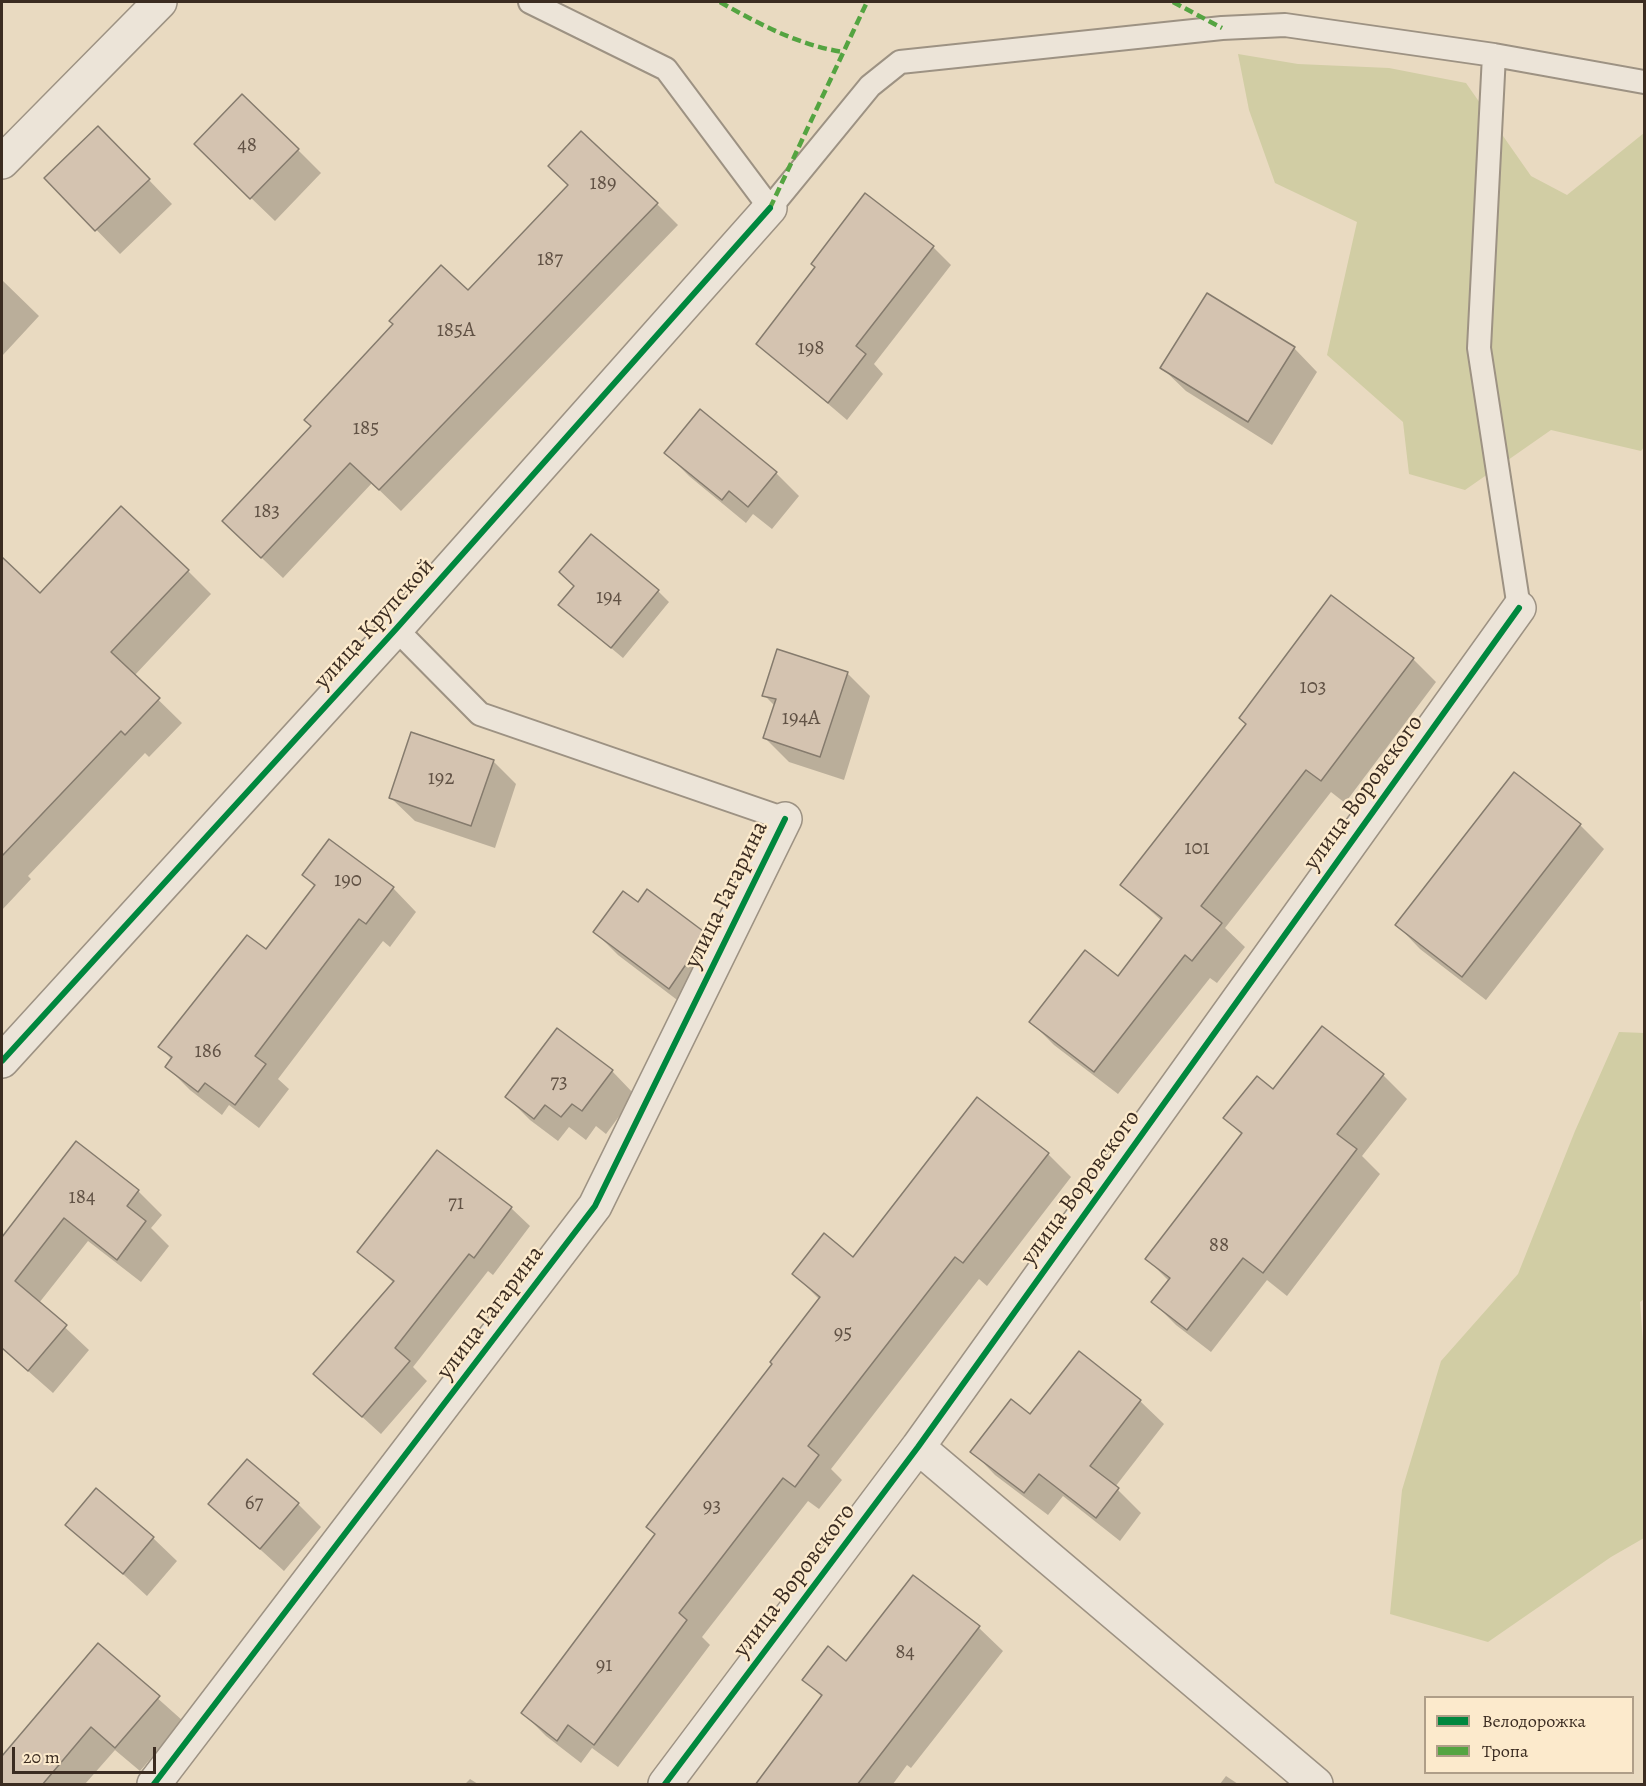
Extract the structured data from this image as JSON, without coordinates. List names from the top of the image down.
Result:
{
  "streets": {
    "street": ["улица Крупской", "улица Воровского", "улица Гагарина"]
  },
  "house_numbers": [
    "48",
    "189",
    "187",
    "185А",
    "198",
    "185",
    "183",
    "194",
    "103",
    "194А",
    "192",
    "101",
    "190",
    "186",
    "73",
    "184",
    "71",
    "88",
    "95",
    "67",
    "93",
    "84",
    "91"
  ],
  "legend": ["Велодорожка", "Тропа"],
  "scale_bar": "20 m"
}
